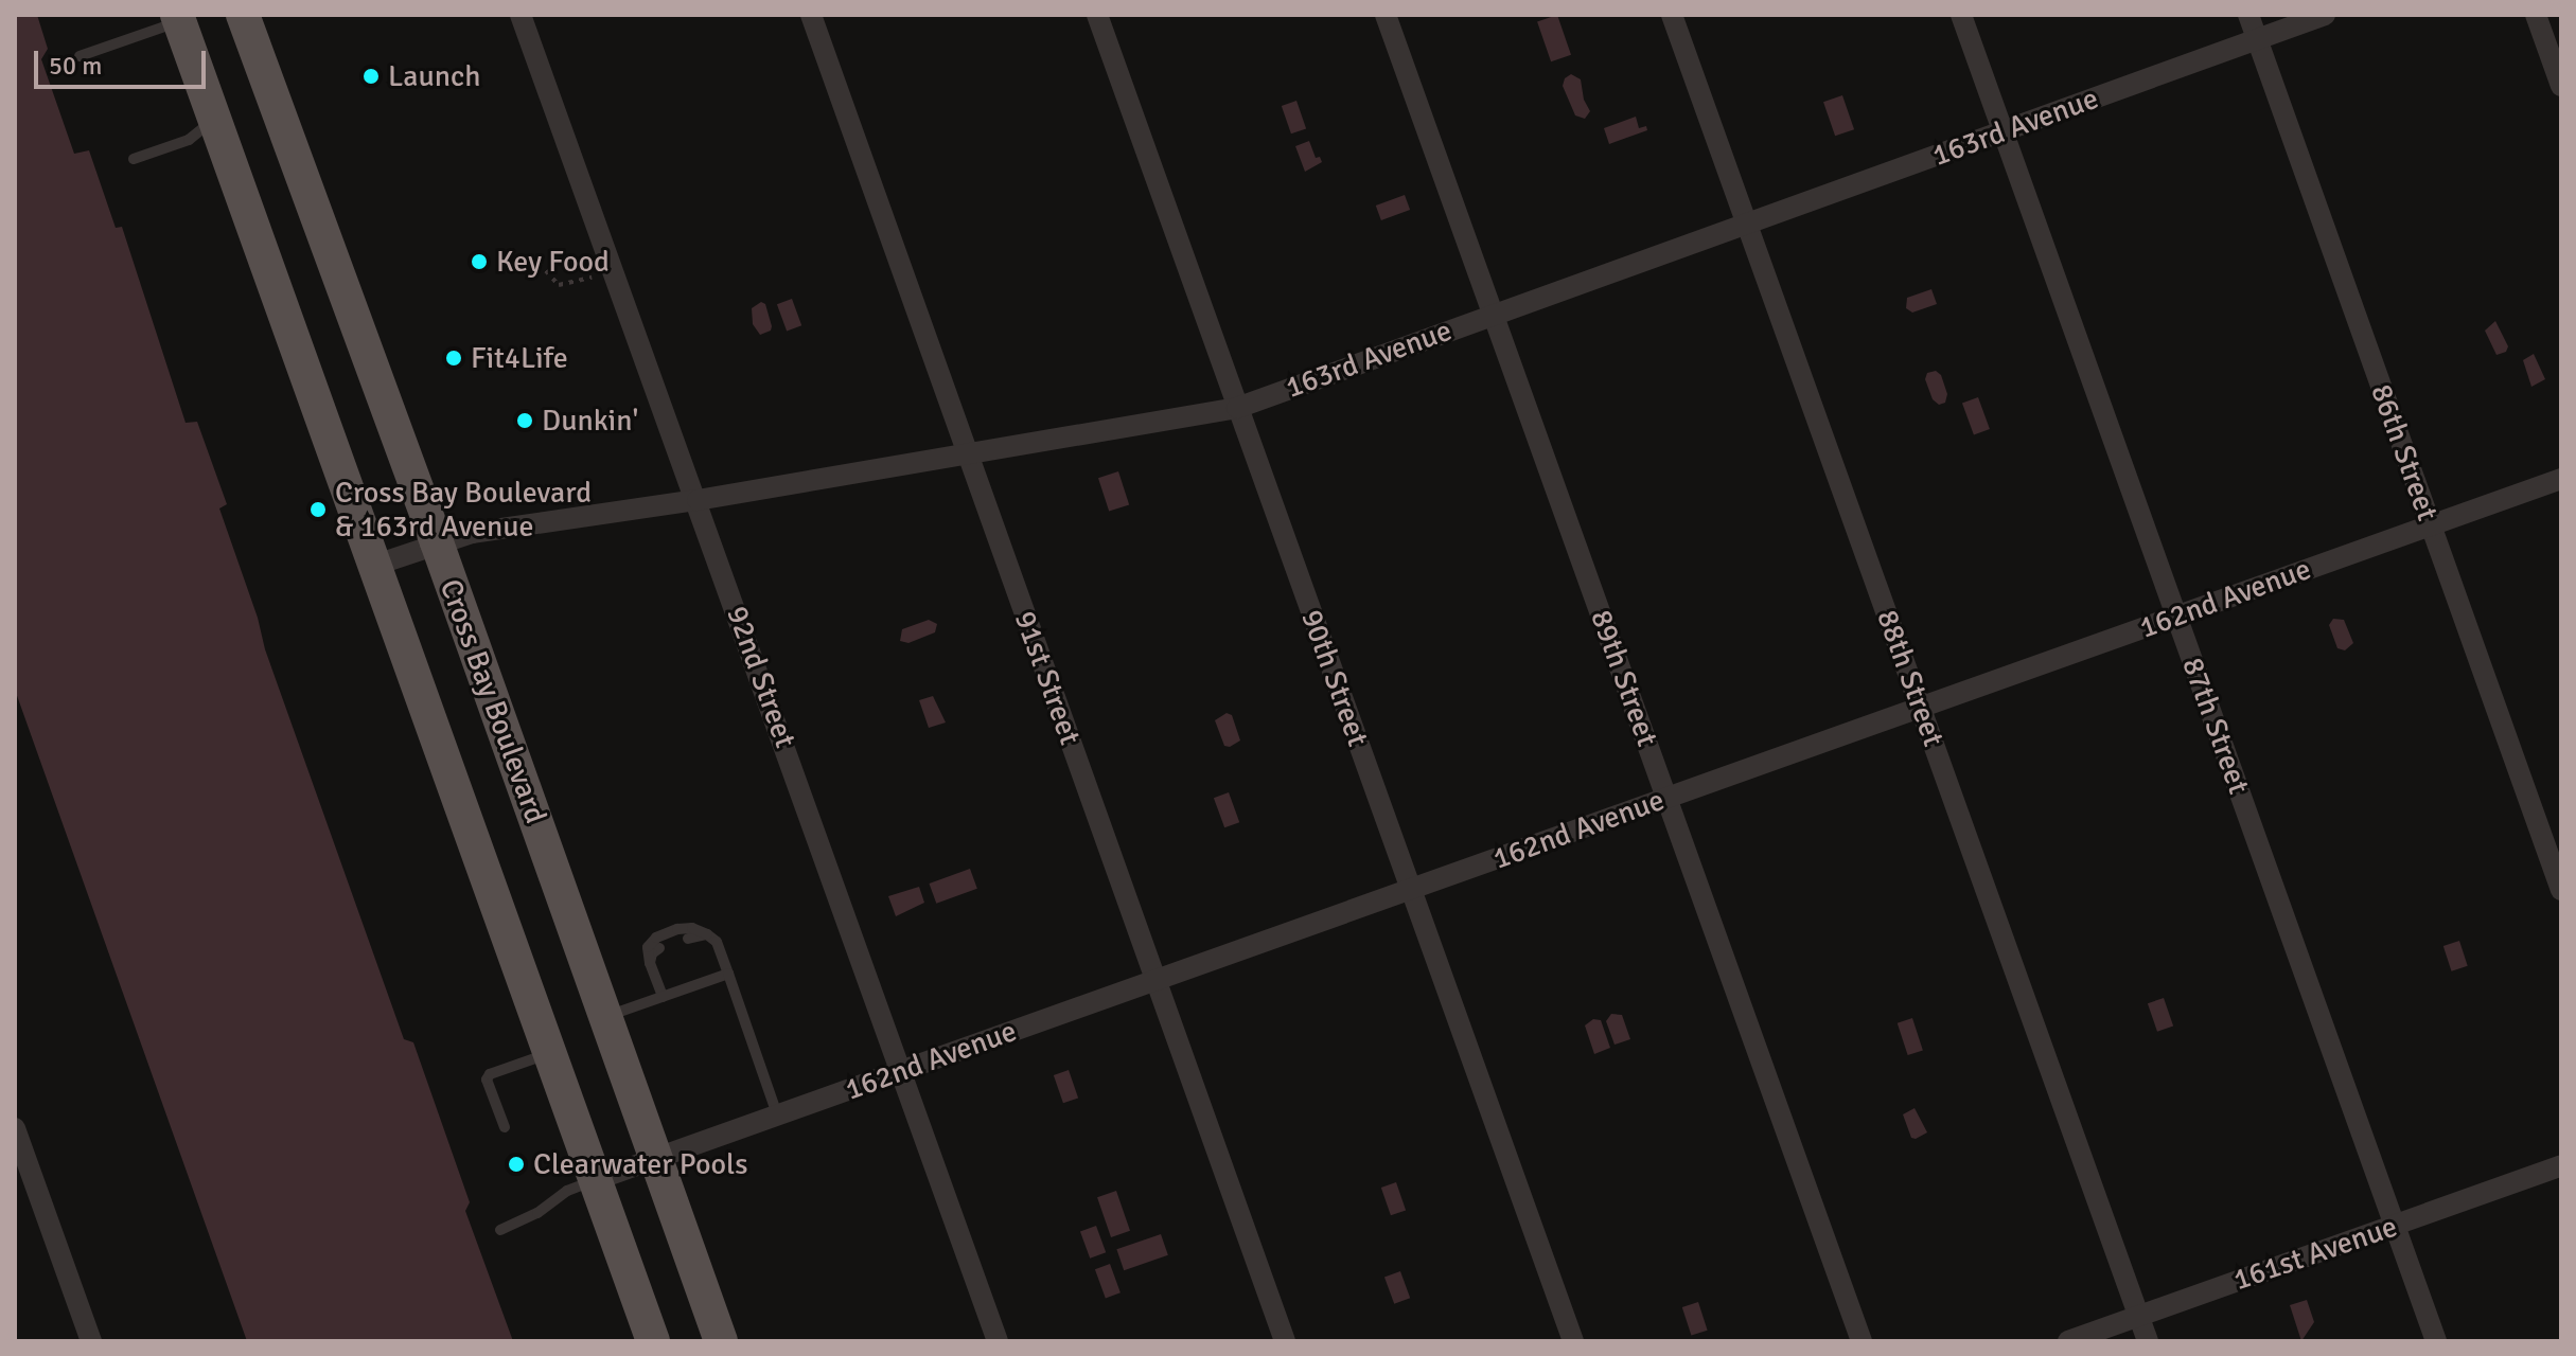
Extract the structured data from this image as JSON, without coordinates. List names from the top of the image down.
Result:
{
  "streets": {
    "main road": ["Cross Bay Boulevard"],
    "street": [
      "163rd Avenue",
      "86th Street",
      "162nd Avenue",
      "92nd Street",
      "91st Street",
      "90th Street",
      "89th Street",
      "88th Street",
      "87th Street",
      "161st Avenue"
    ]
  },
  "crossings": [
    ["163rd Avenue", "86th Street"],
    ["163rd Avenue", "92nd Street"],
    ["163rd Avenue", "91st Street"],
    ["163rd Avenue", "90th Street"],
    ["163rd Avenue", "89th Street"],
    ["163rd Avenue", "88th Street"],
    ["163rd Avenue", "Cross Bay Boulevard"],
    ["163rd Avenue", "87th Street"],
    ["86th Street", "162nd Avenue"],
    ["162nd Avenue", "92nd Street"],
    ["162nd Avenue", "91st Street"],
    ["162nd Avenue", "90th Street"],
    ["162nd Avenue", "89th Street"],
    ["162nd Avenue", "88th Street"],
    ["162nd Avenue", "Cross Bay Boulevard"],
    ["162nd Avenue", "87th Street"],
    ["88th Street", "161st Avenue"],
    ["87th Street", "161st Avenue"]
  ],
  "places": [
    "Launch",
    "Key Food",
    "Fit4Life",
    "Dunkin'",
    "Cross Bay Boulevard & 163rd Avenue",
    "Clearwater Pools"
  ],
  "scale_bar": "50 m"
}
